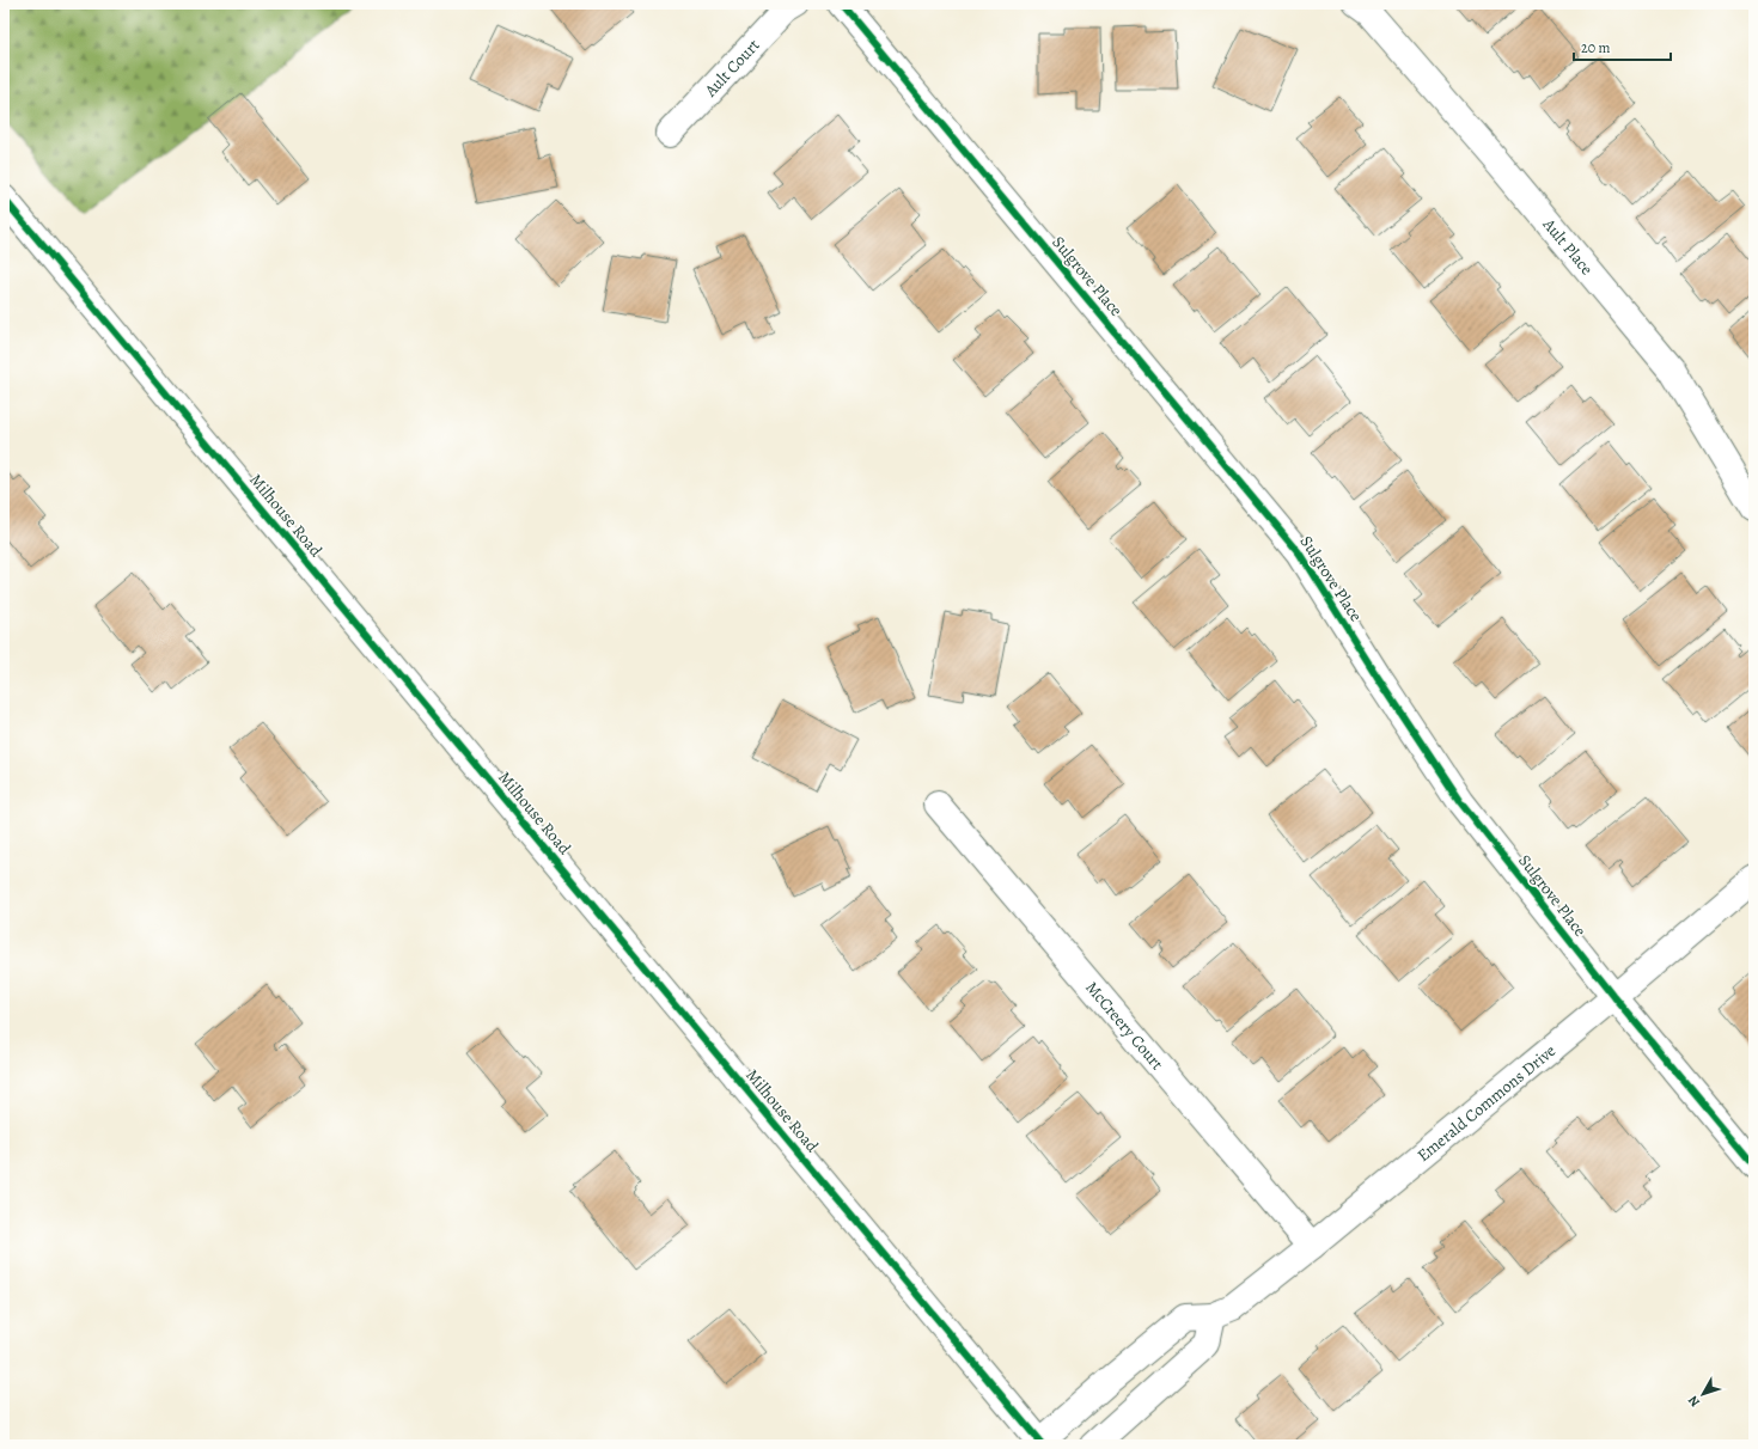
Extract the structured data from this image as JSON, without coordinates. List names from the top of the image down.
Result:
{
  "streets": {
    "street": [
      "Ault Court",
      "Ault Place",
      "Sulgrove Place",
      "Milhouse Road",
      "McCreery Court",
      "Emerald Commons Drive"
    ]
  },
  "crossings": [
    ["Sulgrove Place", "Emerald Commons Drive"],
    ["McCreery Court", "Emerald Commons Drive"]
  ],
  "scale_bar": "20 m",
  "north": "bottom left"
}
